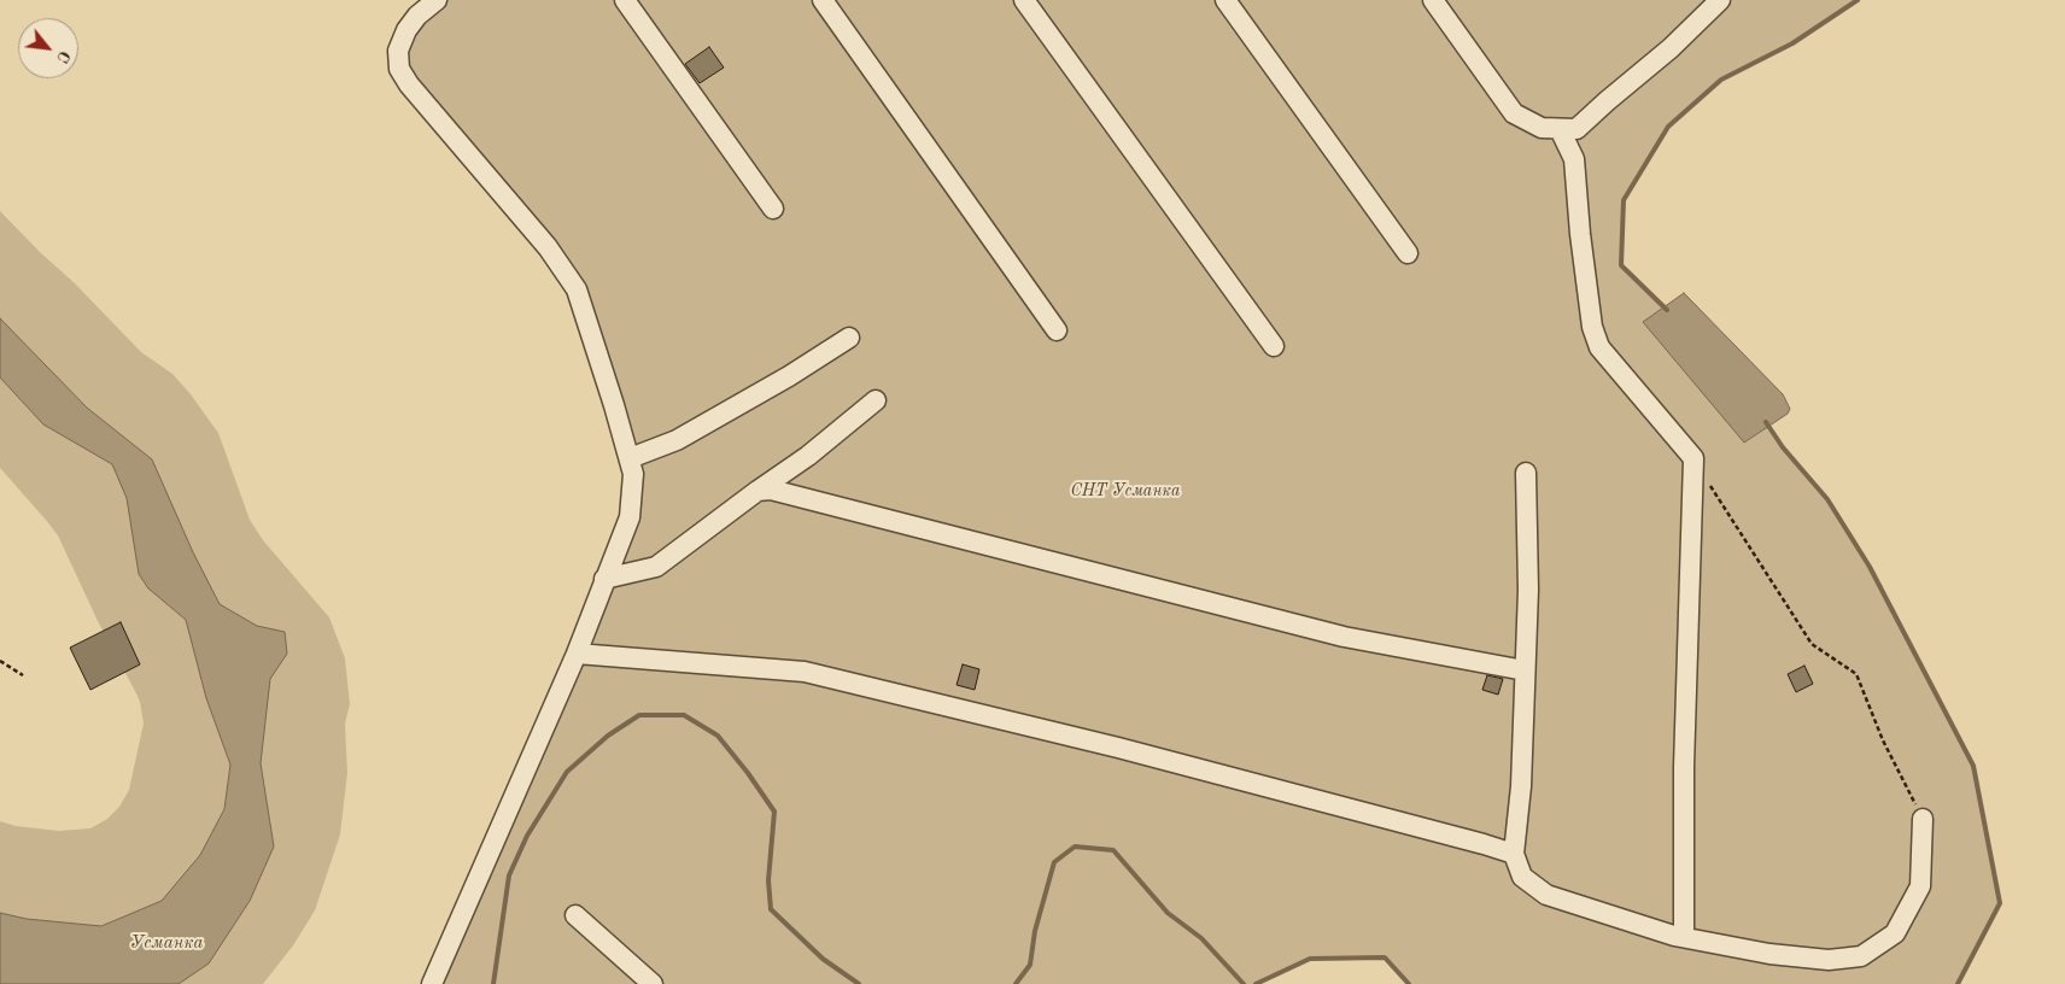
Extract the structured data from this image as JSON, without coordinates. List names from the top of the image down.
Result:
{
  "water": ["Усманка"],
  "parks": ["СНТ Усманка"],
  "north": "bottom right"
}
